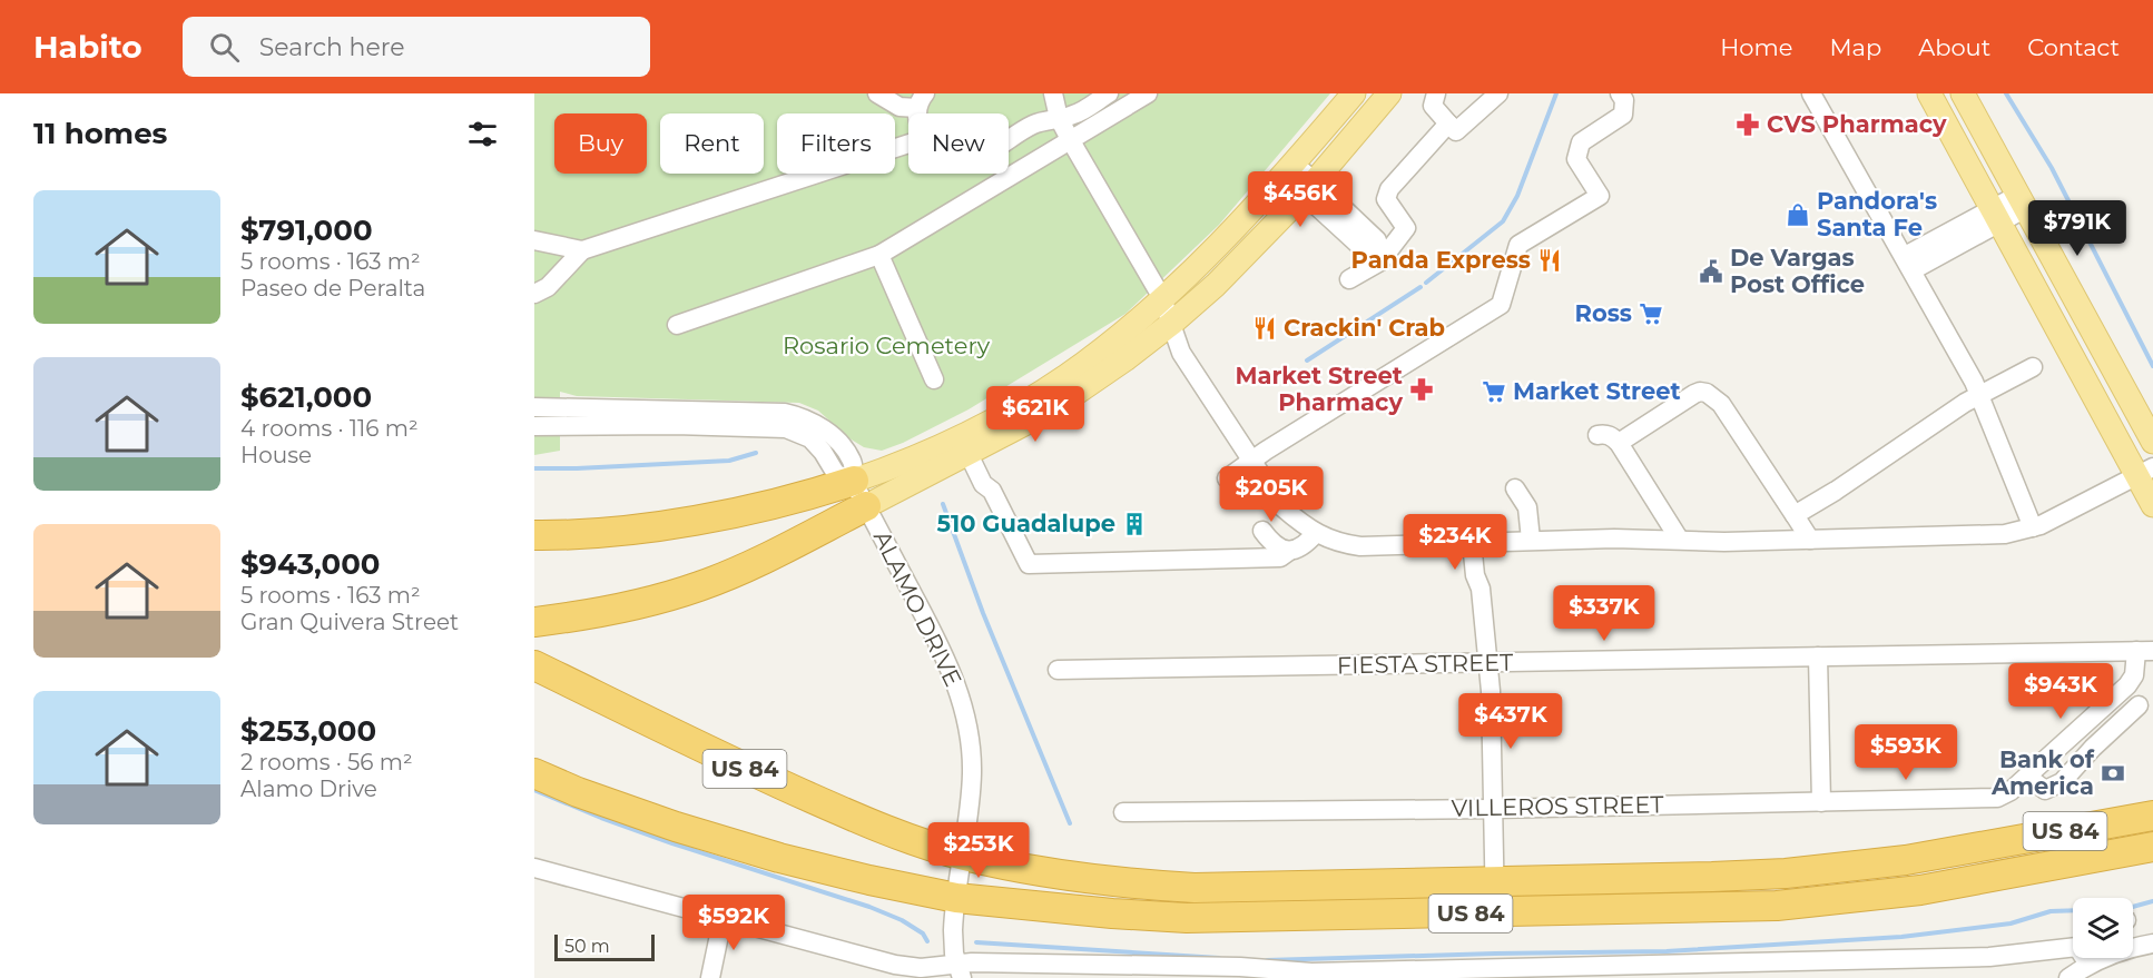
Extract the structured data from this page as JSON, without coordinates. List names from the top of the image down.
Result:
{
  "streets": {
    "highway": ["US 84"],
    "street": ["ALAMO DRIVE", "FIESTA STREET", "VILLEROS STREET"]
  },
  "crossings": [
    ["ALAMO DRIVE", "US 84"]
  ],
  "parks": ["Rosario Cemetery"],
  "places": {
    "pharmacy": ["CVS Pharmacy", "Market Street Pharmacy"],
    "shop": ["Pandora's Santa Fe"],
    "restaurant": ["Panda Express", "Crackin' Crab"],
    "public building": ["De Vargas Post Office"],
    "supermarket": ["Ross", "Market Street"],
    "building": ["510 Guadalupe"],
    "bank": ["Bank of America"]
  },
  "scale_bar": "50 m",
  "page": {
    "header": "Habito",
    "search": "Search here",
    "nav": [
      "Home",
      "Map",
      "About",
      "Contact"
    ],
    "heading": "11 homes",
    "chip": [
      "Buy",
      "Rent",
      "Filters",
      "New"
    ],
    "price": [
      "$456K",
      "$791K",
      "$621K",
      "$205K",
      "$234K",
      "$337K",
      "$943K",
      "$437K",
      "$593K",
      "$253K",
      "$592K"
    ],
    "list": [
      {
        "name": "$791,000",
        "note": "5 rooms · 163 m² · Paseo de Peralta"
      },
      {
        "name": "$621,000",
        "note": "4 rooms · 116 m² · House"
      },
      {
        "name": "$943,000",
        "note": "5 rooms · 163 m² · Gran Quivera Street"
      },
      {
        "name": "$253,000",
        "note": "2 rooms · 56 m² · Alamo Drive"
      }
    ],
    "scale": "50 m"
  }
}
